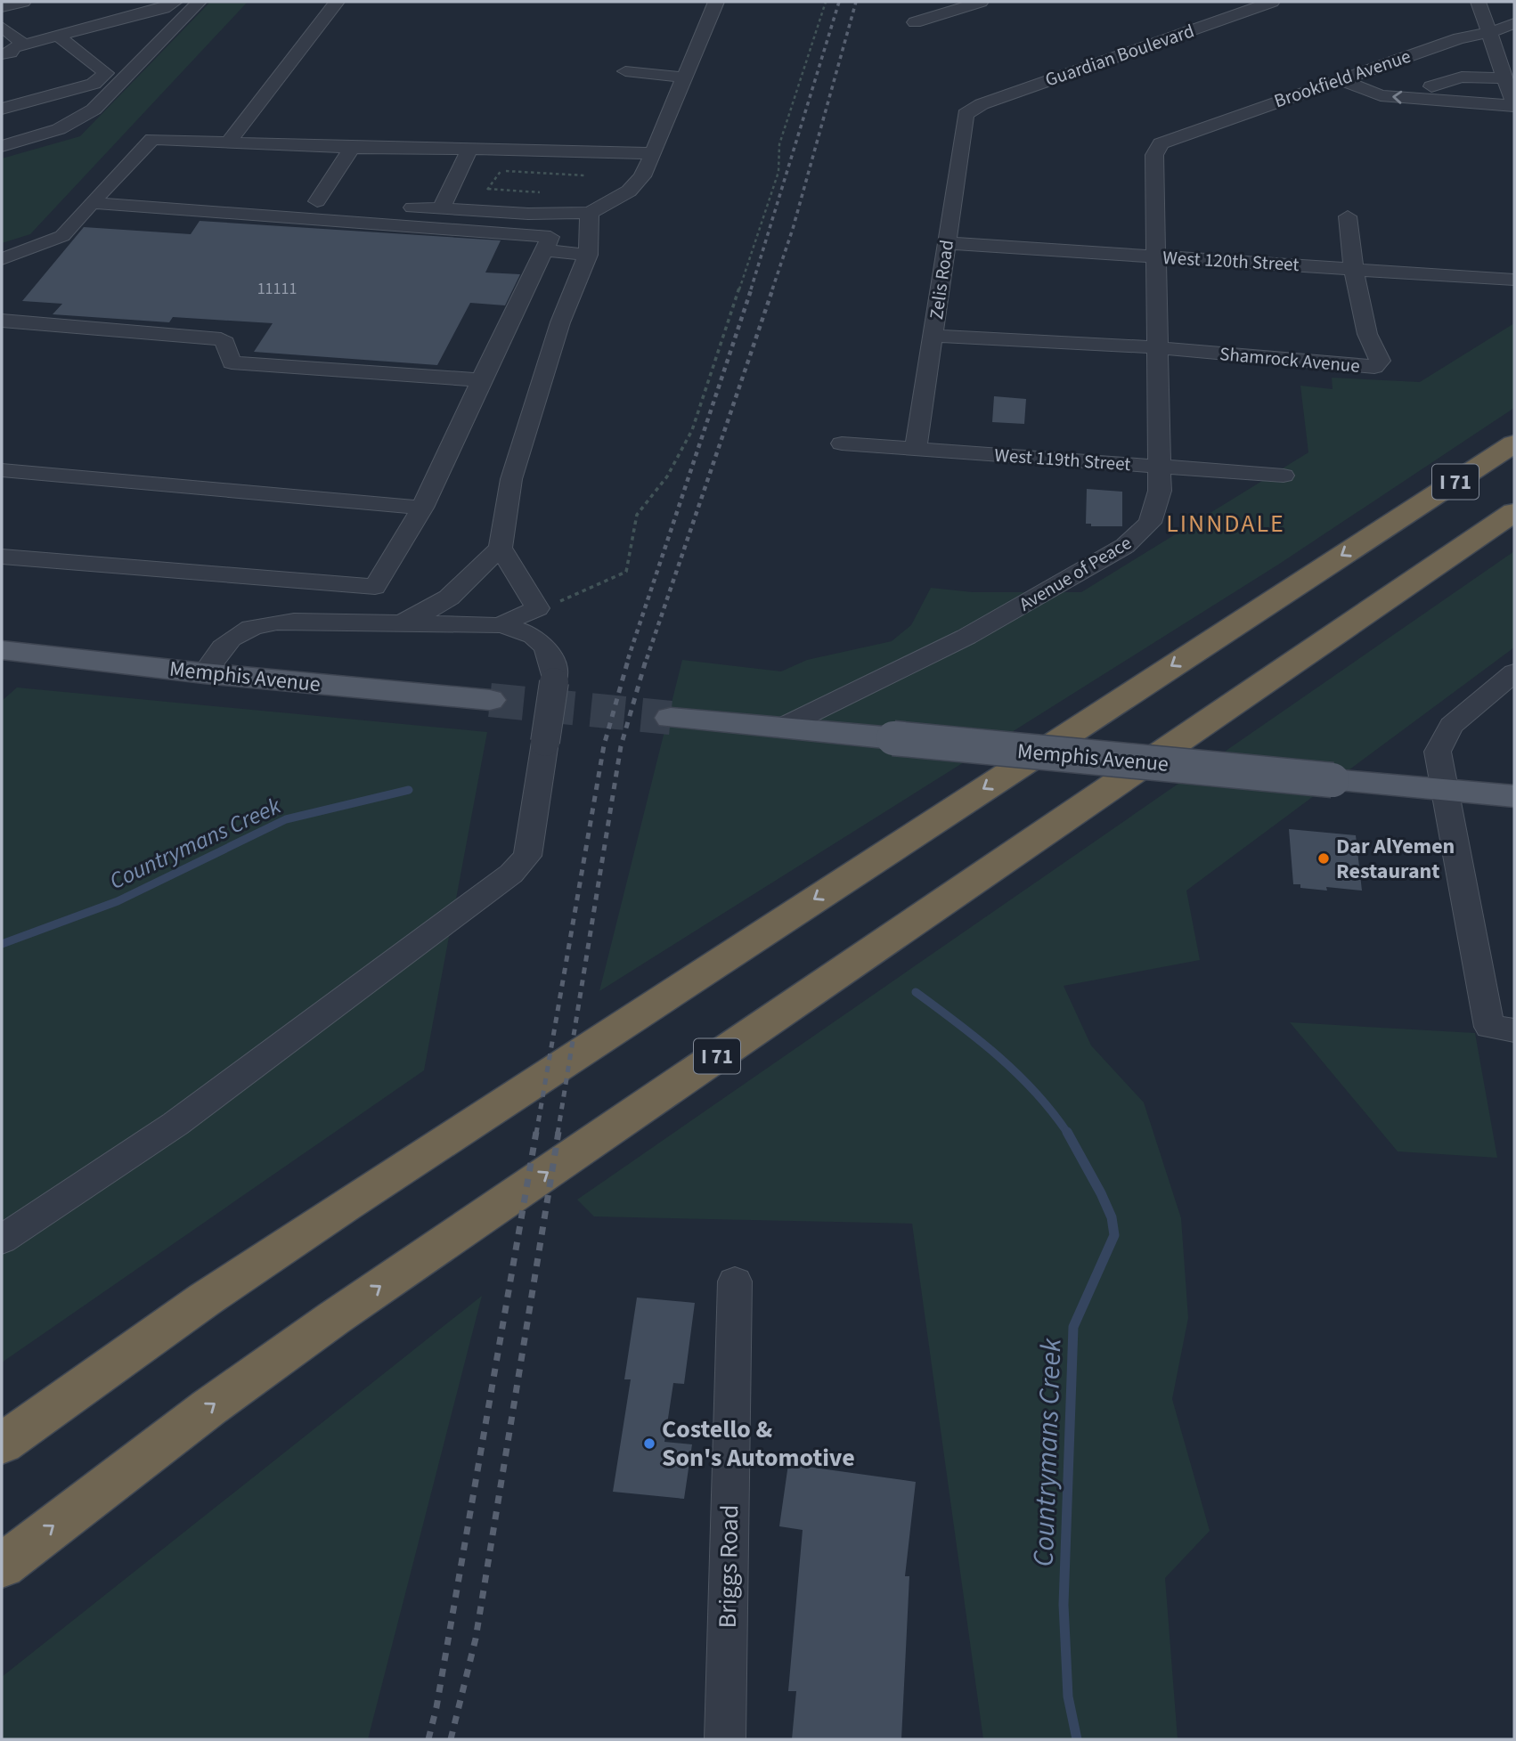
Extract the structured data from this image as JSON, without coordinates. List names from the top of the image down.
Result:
{
  "streets": {
    "highway": ["I 71"],
    "main road": ["Memphis Avenue"],
    "street": [
      "Guardian Boulevard",
      "Brookfield Avenue",
      "West 120th Street",
      "Zelis Road",
      "Shamrock Avenue",
      "West 119th Street",
      "Avenue of Peace",
      "Briggs Road"
    ]
  },
  "crossings": [
    ["Guardian Boulevard", "Zelis Road"],
    ["Brookfield Avenue", "Avenue of Peace"],
    ["West 120th Street", "Zelis Road"],
    ["West 120th Street", "Shamrock Avenue"],
    ["West 120th Street", "Avenue of Peace"],
    ["Zelis Road", "West 119th Street"],
    ["Shamrock Avenue", "Avenue of Peace"],
    ["West 119th Street", "Avenue of Peace"],
    ["Avenue of Peace", "Memphis Avenue"]
  ],
  "districts": ["LINNDALE"],
  "water": ["Countrymans Creek"],
  "places": ["Dar AlYemen Restaurant", "Costello & Son's Automotive"],
  "house_numbers": ["11111"]
}
